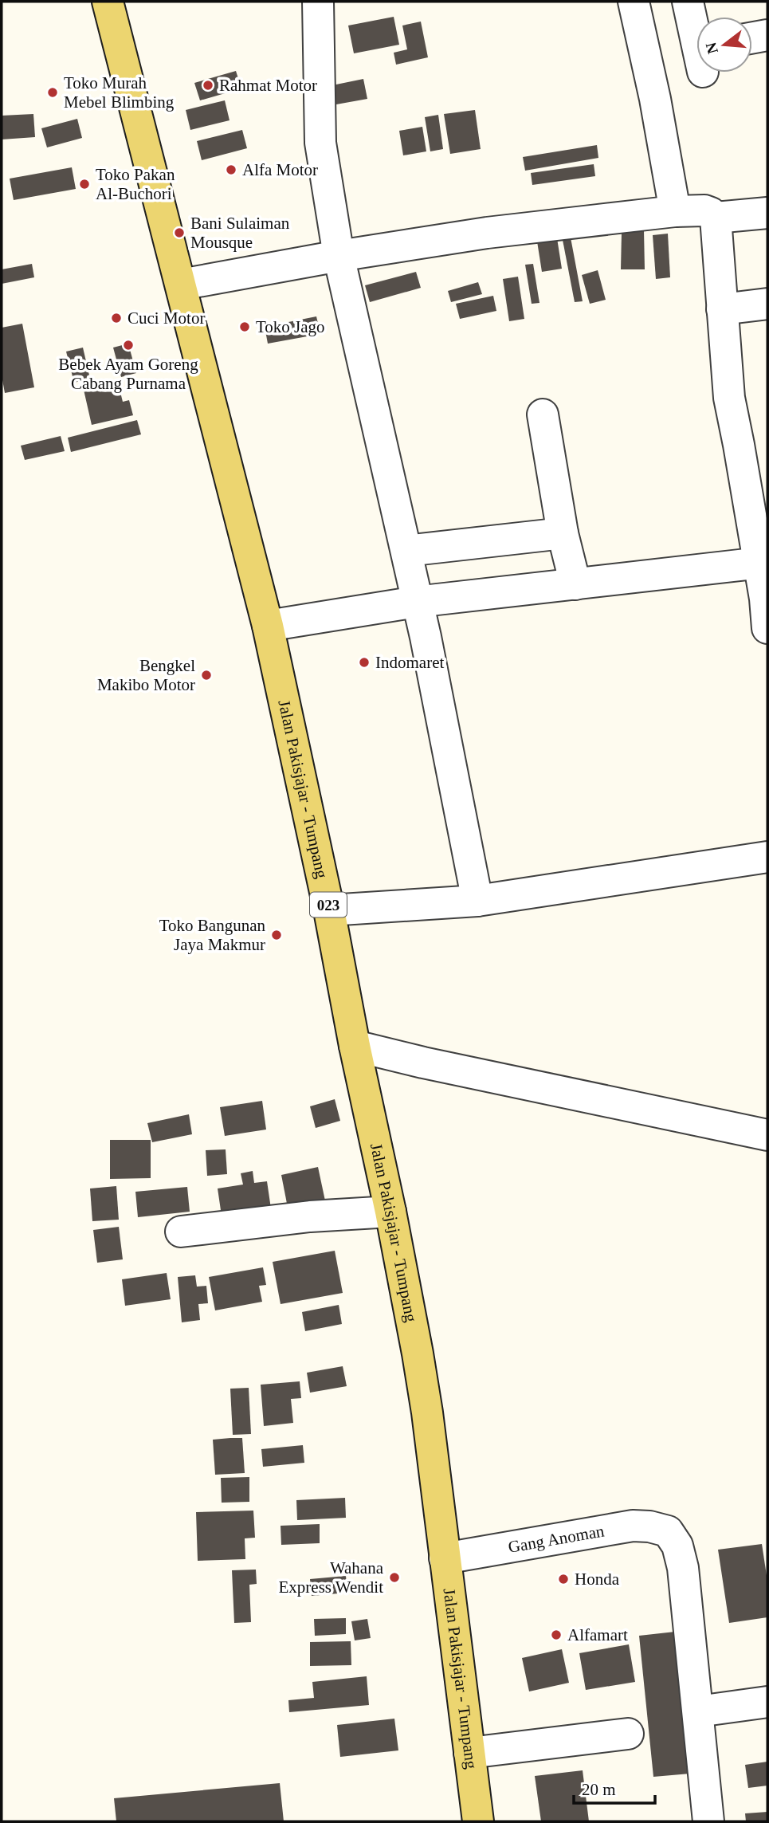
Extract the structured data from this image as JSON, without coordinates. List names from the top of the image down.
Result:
{
  "streets": {
    "main road": ["Jalan Pakisjajar - Tumpang", "023"],
    "street": ["Gang Anoman"]
  },
  "crossings": [
    ["Jalan Pakisjajar - Tumpang", "Gang Anoman"]
  ],
  "places": [
    "Rahmat Motor",
    "Toko Murah Mebel Blimbing",
    "Alfa Motor",
    "Toko Pakan Al-Buchori",
    "Bani Sulaiman Mousque",
    "Cuci Motor",
    "Toko Jago",
    "Bebek Ayam Goreng Cabang Purnama",
    "Indomaret",
    "Bengkel Makibo Motor",
    "Toko Bangunan Jaya Makmur",
    "Wahana Express Wendit",
    "Honda",
    "Alfamart"
  ],
  "scale_bar": "20 m",
  "north": "left"
}
